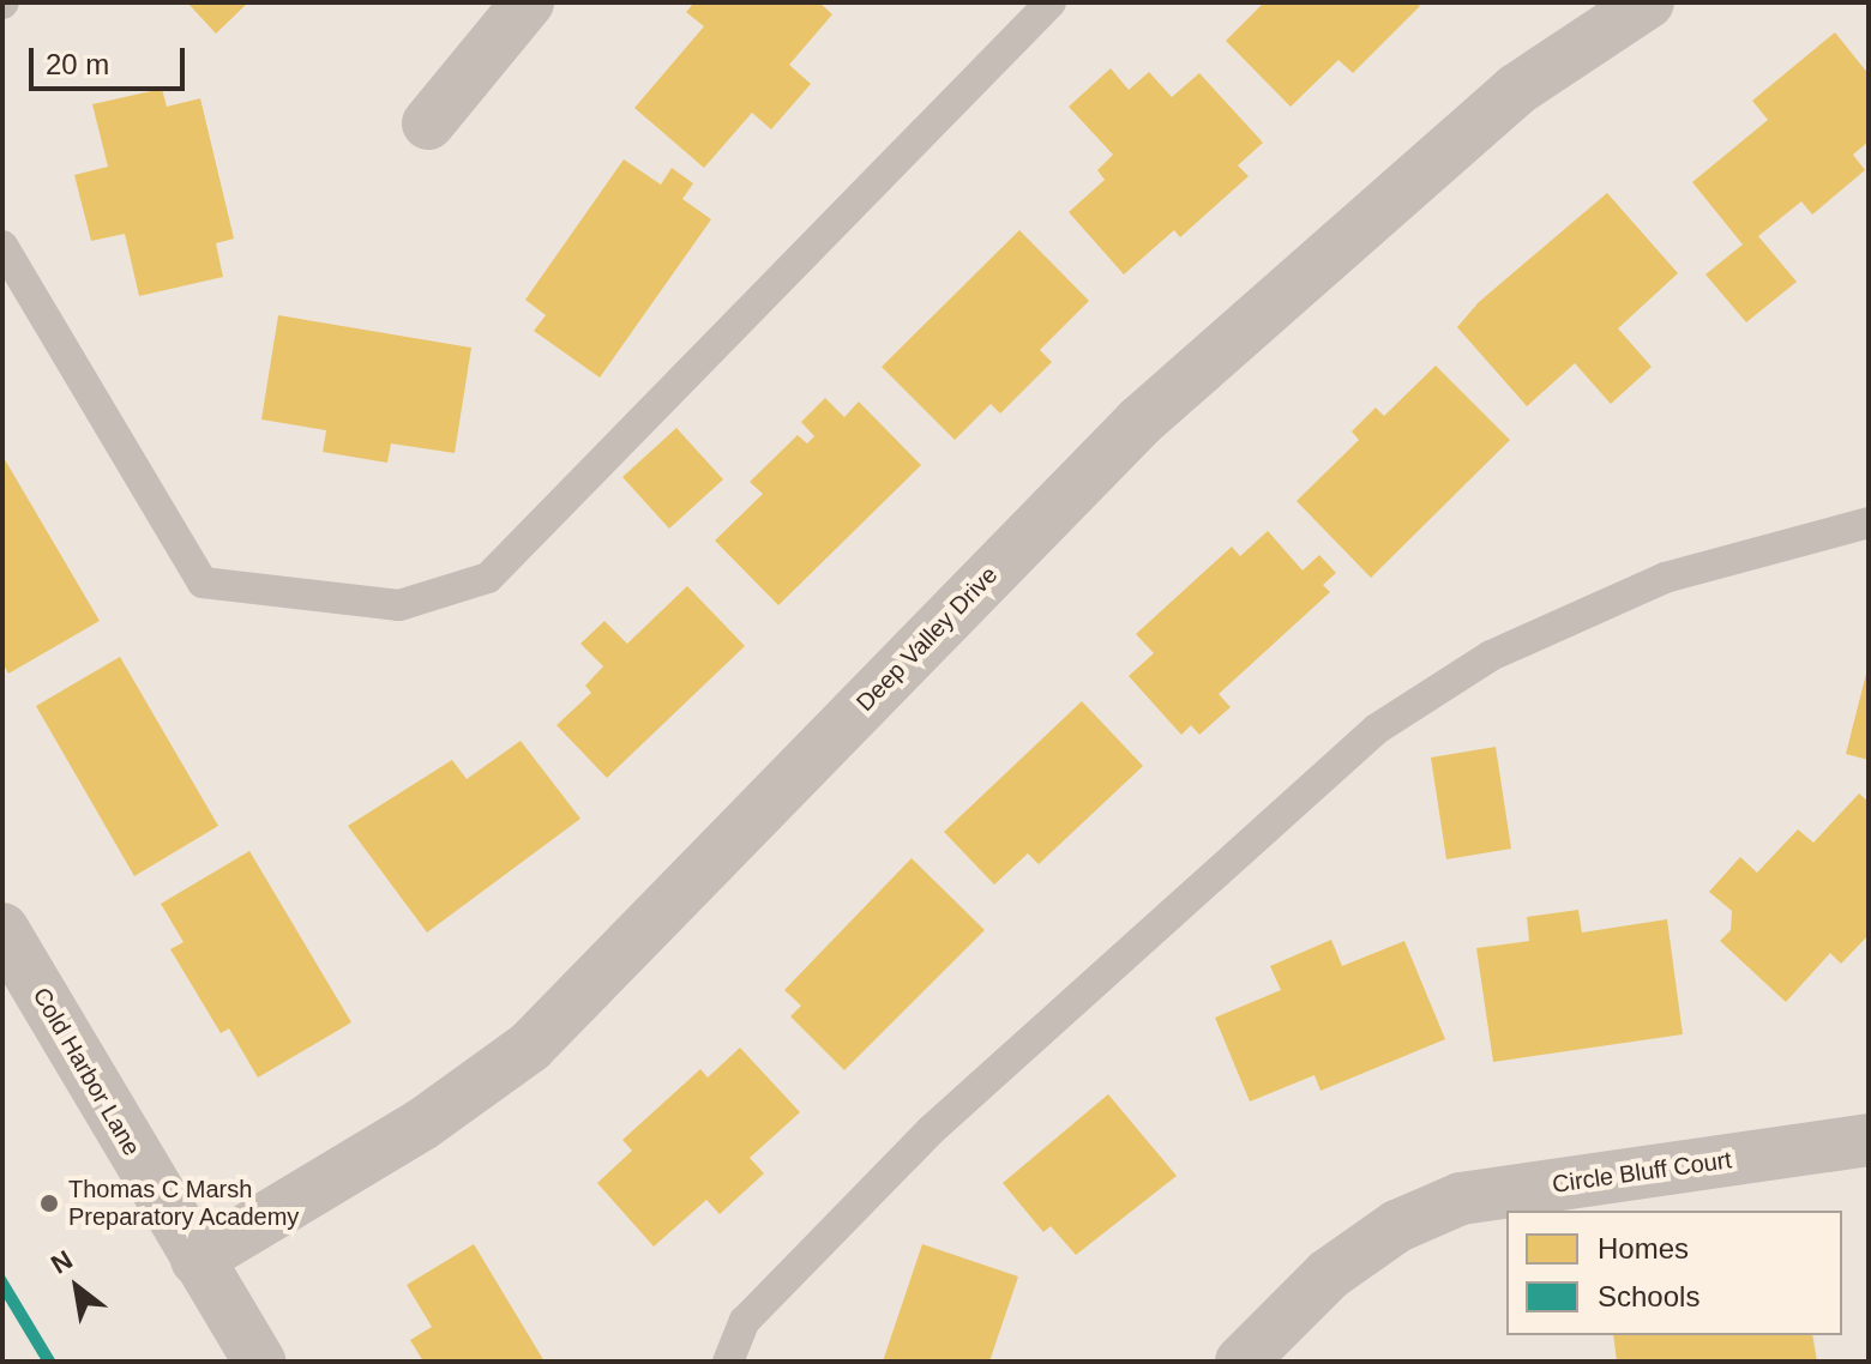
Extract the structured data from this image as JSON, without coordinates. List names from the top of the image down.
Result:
{
  "streets": {
    "street": ["Deep Valley Drive", "Cold Harbor Lane", "Circle Bluff Court"]
  },
  "crossings": [
    ["Deep Valley Drive", "Cold Harbor Lane"]
  ],
  "places": ["Thomas C Marsh Preparatory Academy"],
  "legend": ["Homes", "Schools"],
  "scale_bar": "20 m",
  "north": "top left"
}
